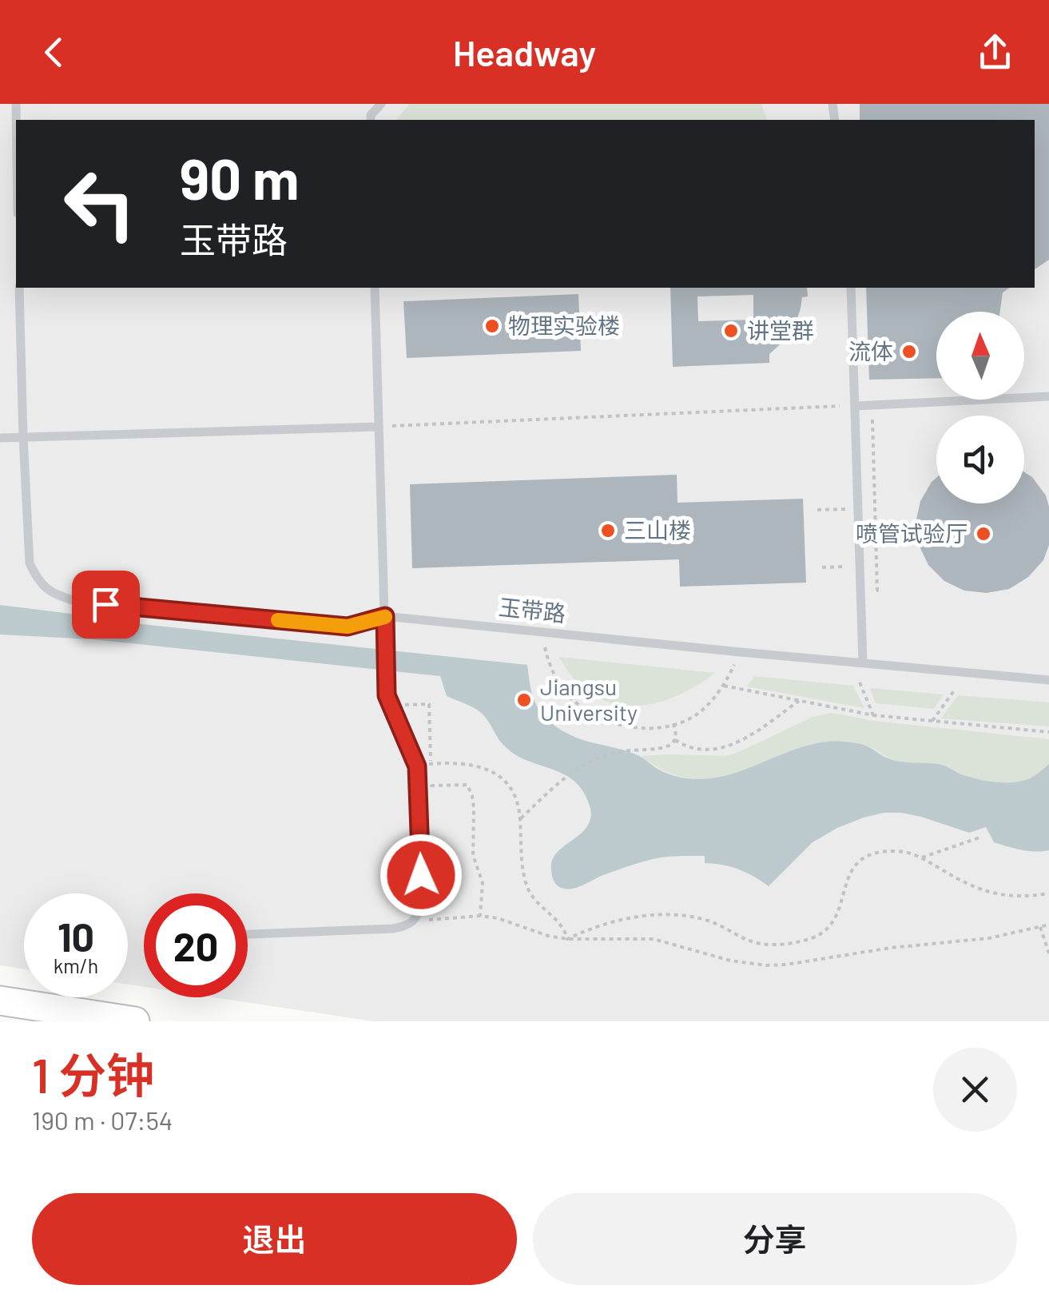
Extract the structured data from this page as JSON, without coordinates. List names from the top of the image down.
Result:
{
  "streets": {
    "lane": ["玉带路"]
  },
  "places": [
    "物理实验楼",
    "讲堂群",
    "流体",
    "三山楼",
    "喷管试验厅",
    "Jiangsu University"
  ],
  "north": "top",
  "page": {
    "header": "Headway",
    "turn": ["90 m", "玉带路"],
    "speed": "10 km/h",
    "limit": "20",
    "heading": ["1 分钟", "190 m · 07:54"],
    "buttons": ["退出", "分享"]
  }
}
